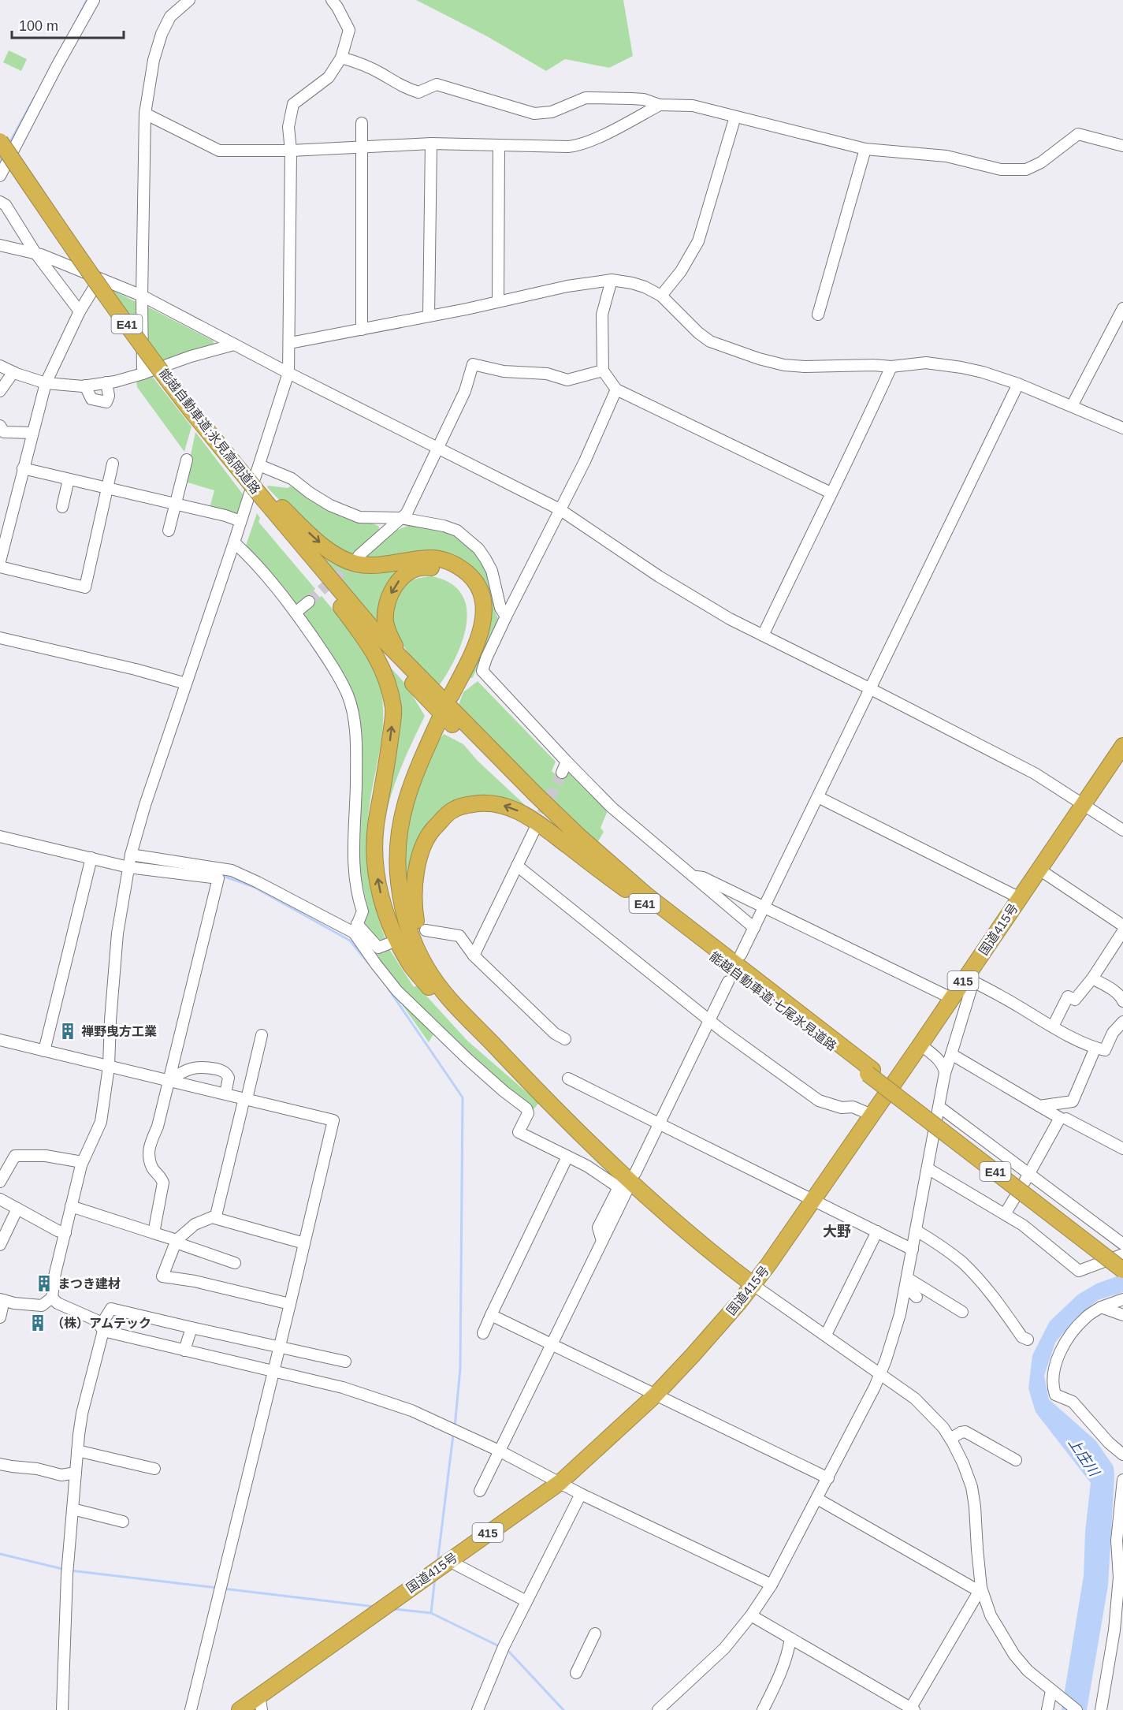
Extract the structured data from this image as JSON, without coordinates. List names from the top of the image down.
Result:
{
  "streets": {
    "highway": [
      "E41",
      "能越自動車道;氷見高岡道路",
      "国道415号",
      "415",
      "能越自動車道;七尾氷見道路"
    ]
  },
  "crossings": [
    ["能越自動車道;氷見高岡道路", "能越自動車道;七尾氷見道路"]
  ],
  "districts": ["大野"],
  "water": ["上庄川"],
  "places": {
    "building": ["禅野曳方工業", "まつき建材", "（株）アムテック"]
  },
  "scale_bar": "100 m"
}
